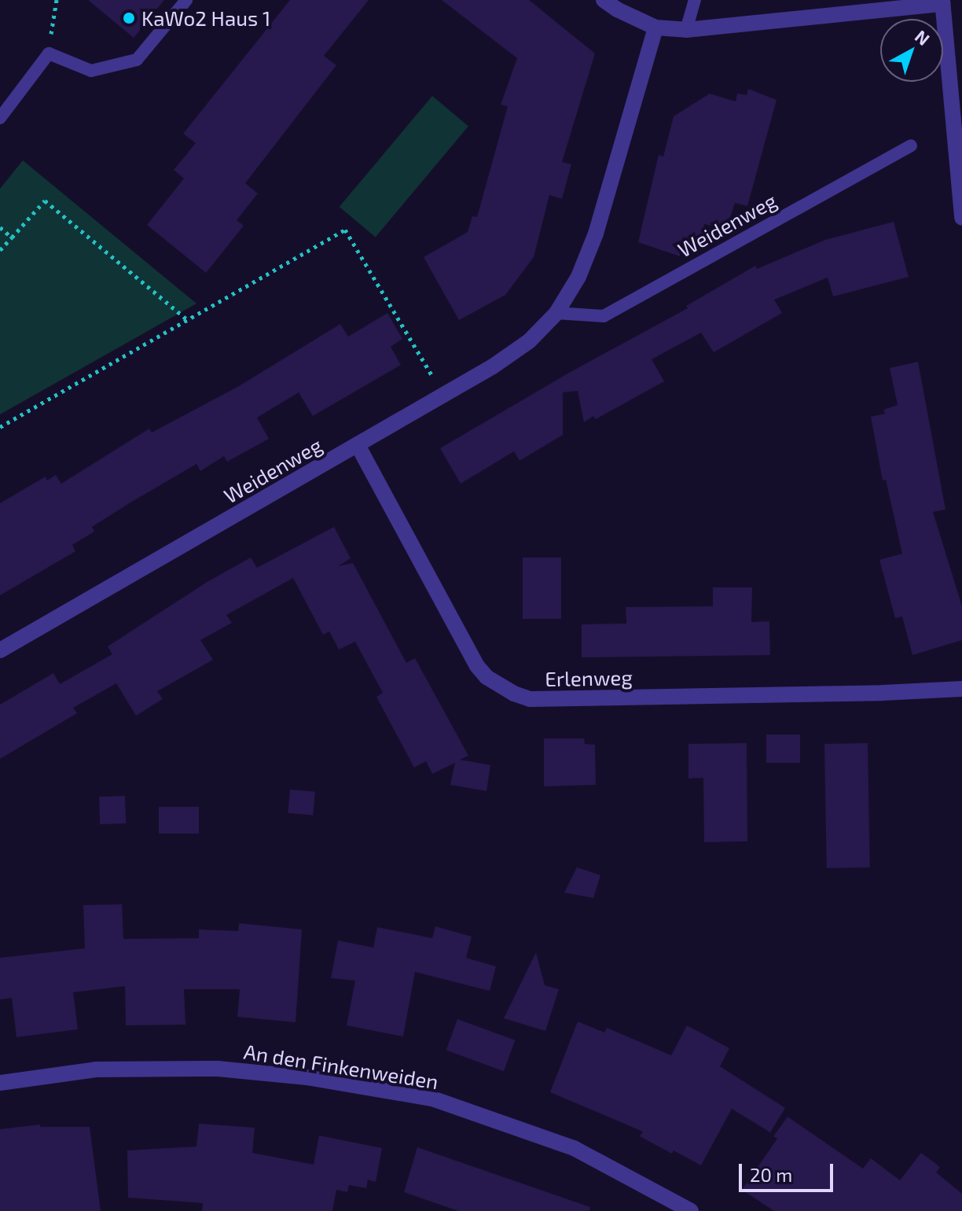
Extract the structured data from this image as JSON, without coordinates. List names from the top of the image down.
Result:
{
  "streets": {
    "street": ["Weidenweg", "Erlenweg", "An den Finkenweiden"]
  },
  "crossings": [
    ["Weidenweg", "Erlenweg"]
  ],
  "places": ["KaWo2 Haus 1"],
  "scale_bar": "20 m",
  "north": "top right"
}
